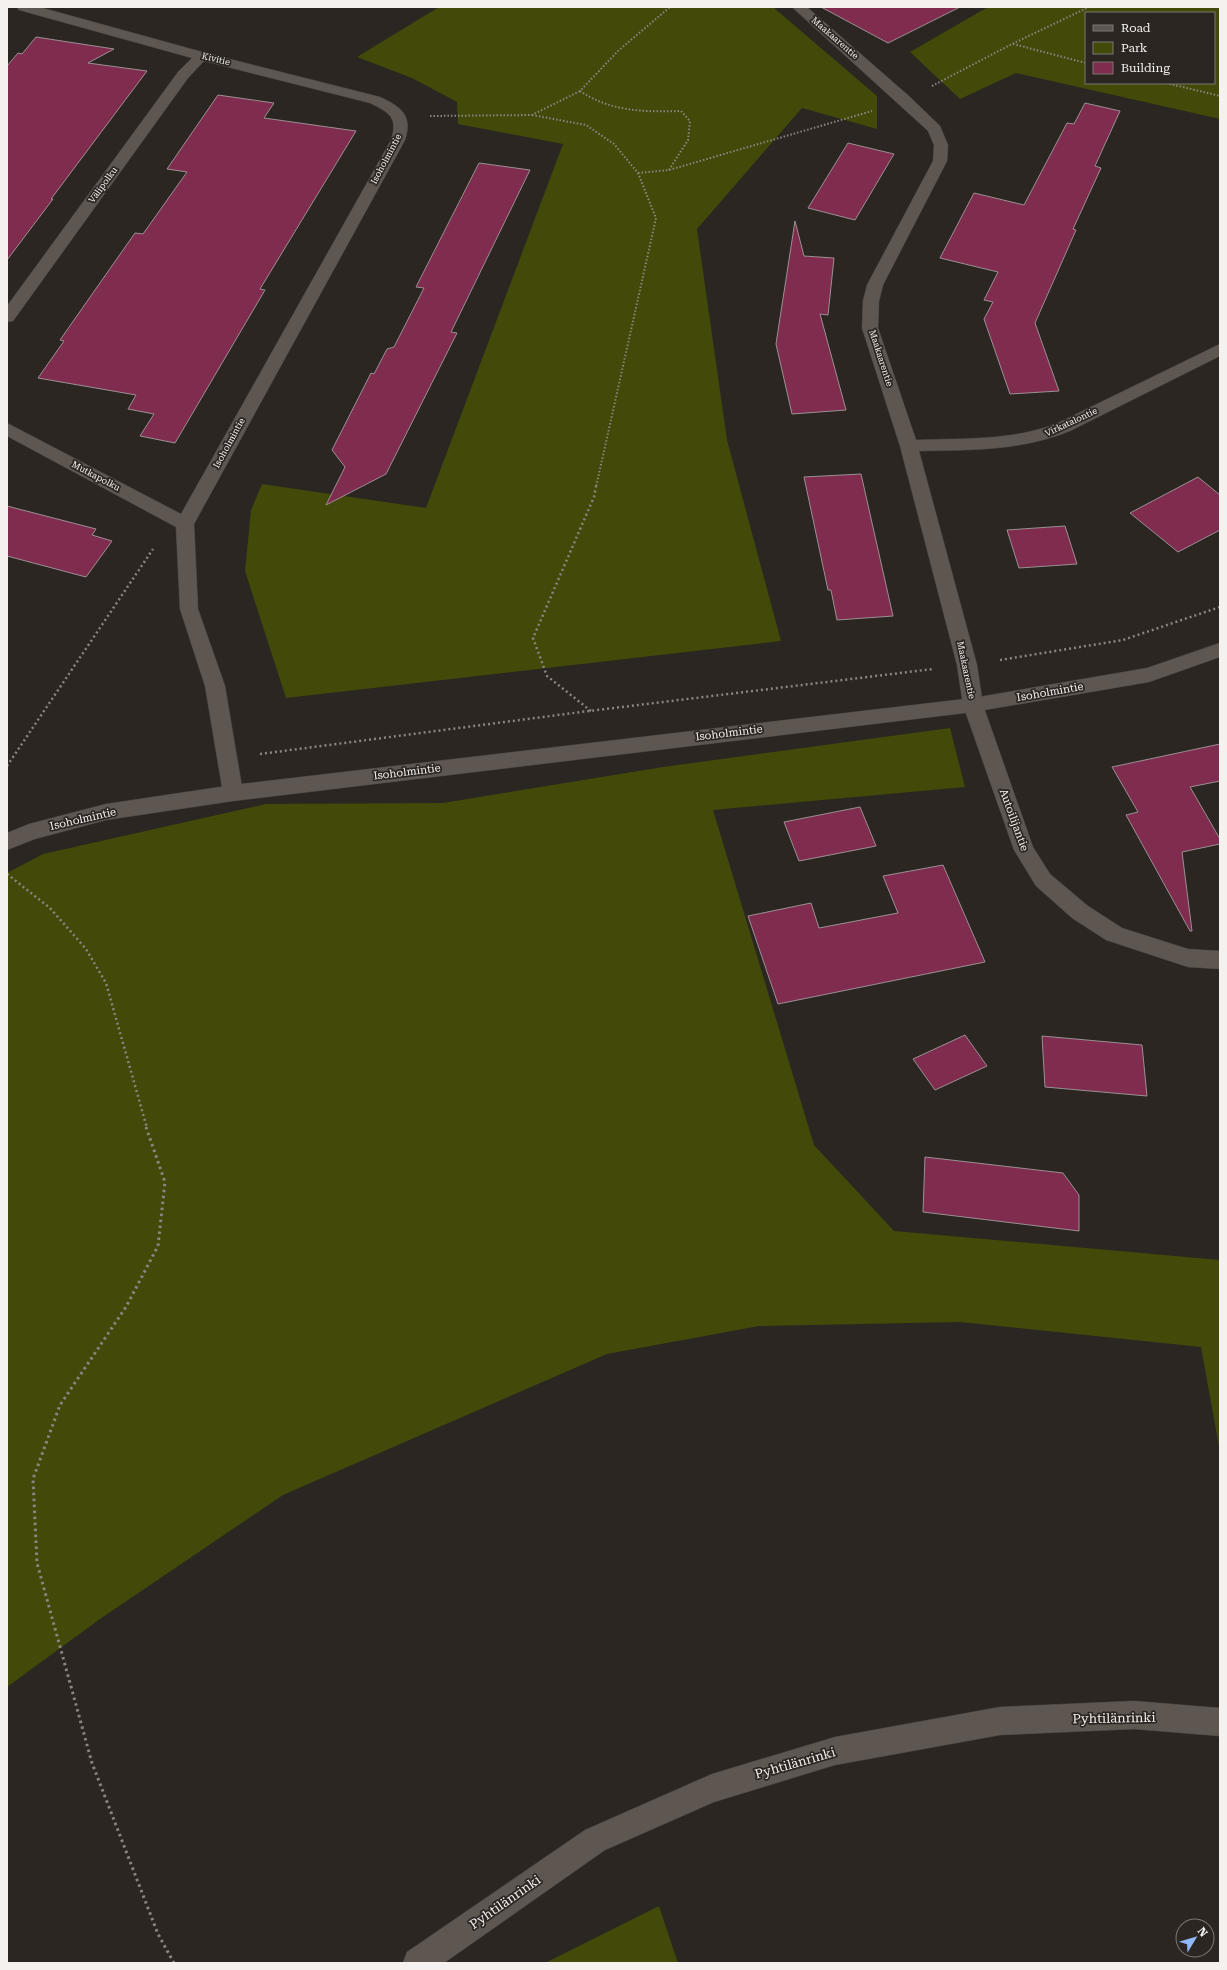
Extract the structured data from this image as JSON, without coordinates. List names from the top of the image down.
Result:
{
  "streets": {
    "street": [
      "Maakaarentie",
      "Kivitie",
      "Isoholmintie",
      "Välipolku",
      "Virkatalontie",
      "Mutkapolku",
      "Autoilijantie",
      "Pyhtilänrinki"
    ]
  },
  "crossings": [
    ["Maakaarentie", "Isoholmintie"],
    ["Maakaarentie", "Virkatalontie"],
    ["Maakaarentie", "Autoilijantie"],
    ["Kivitie", "Isoholmintie"],
    ["Kivitie", "Välipolku"],
    ["Isoholmintie", "Mutkapolku"],
    ["Isoholmintie", "Autoilijantie"]
  ],
  "legend": ["Road", "Park", "Building"],
  "north": "top right"
}
